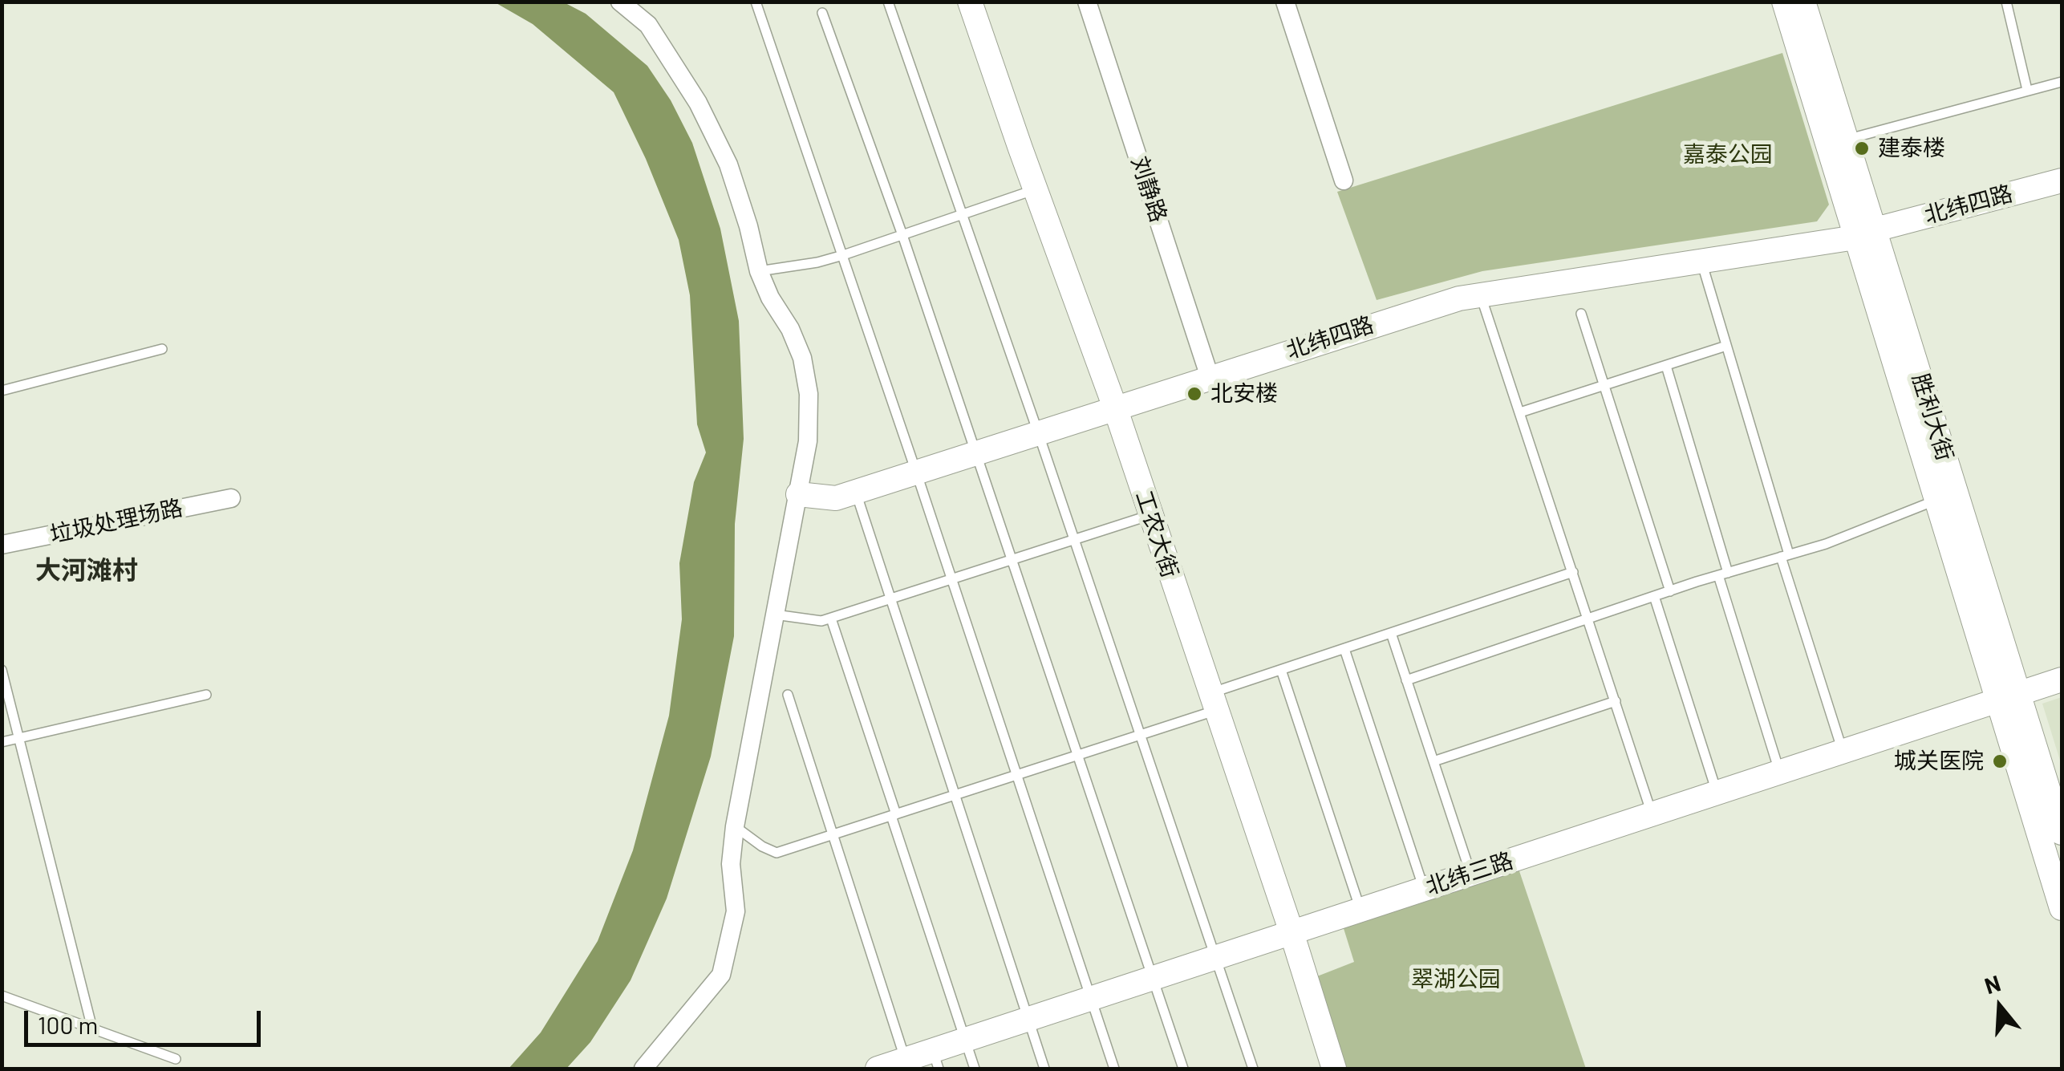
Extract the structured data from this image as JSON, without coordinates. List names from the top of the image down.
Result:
{
  "streets": {
    "street": [
      "刘静路",
      "北纬四路",
      "胜利大街",
      "垃圾处理场路",
      "工农大街",
      "北纬三路"
    ]
  },
  "crossings": [
    ["刘静路", "北纬四路"],
    ["北纬四路", "胜利大街"],
    ["北纬四路", "工农大街"],
    ["胜利大街", "北纬三路"],
    ["工农大街", "北纬三路"]
  ],
  "districts": ["大河滩村"],
  "parks": ["嘉泰公园", "翠湖公园"],
  "places": ["建泰楼", "北安楼", "城关医院"],
  "scale_bar": "100 m",
  "north": "top"
}
